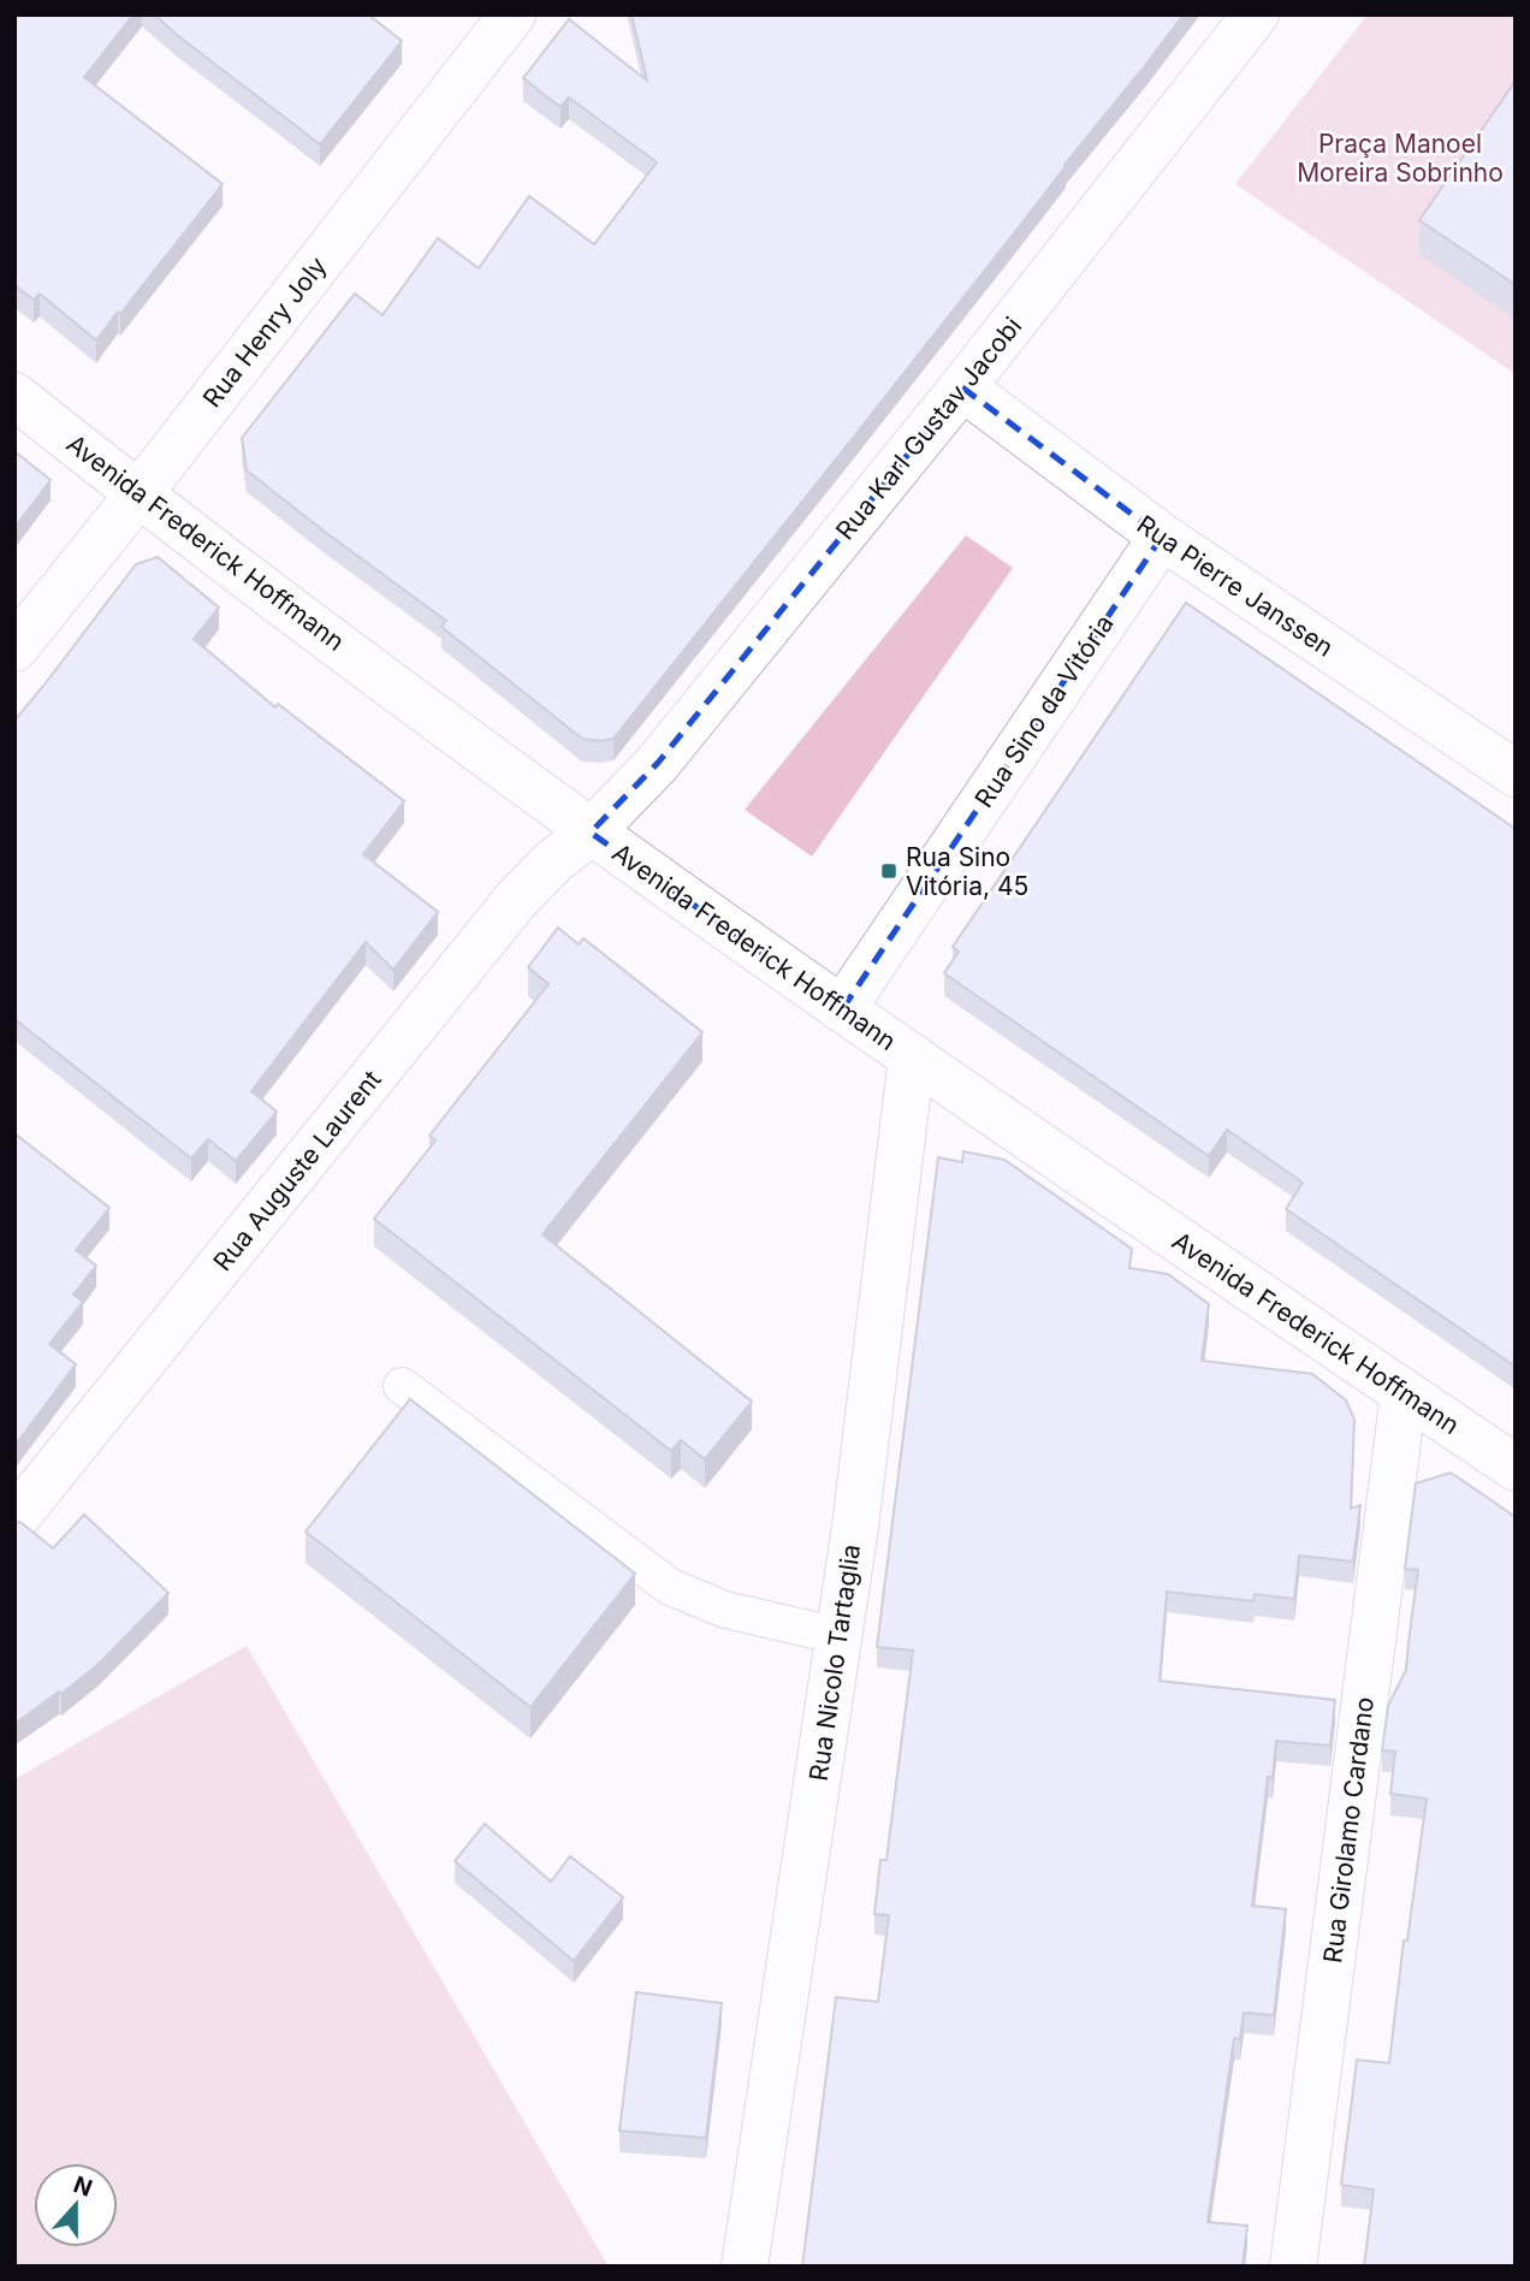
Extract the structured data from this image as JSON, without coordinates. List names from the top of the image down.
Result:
{
  "streets": {
    "street": [
      "Rua Henry Joly",
      "Rua Karl Gustav Jacobi",
      "Avenida Frederick Hoffmann",
      "Rua Pierre Janssen",
      "Rua Sino da Vitória",
      "Rua Auguste Laurent",
      "Rua Nicolo Tartaglia",
      "Rua Girolamo Cardano"
    ]
  },
  "crossings": [
    ["Rua Henry Joly", "Avenida Frederick Hoffmann"],
    ["Rua Karl Gustav Jacobi", "Avenida Frederick Hoffmann"],
    ["Rua Karl Gustav Jacobi", "Rua Pierre Janssen"],
    ["Rua Karl Gustav Jacobi", "Rua Auguste Laurent"],
    ["Avenida Frederick Hoffmann", "Rua Sino da Vitória"],
    ["Avenida Frederick Hoffmann", "Rua Auguste Laurent"],
    ["Avenida Frederick Hoffmann", "Rua Nicolo Tartaglia"],
    ["Avenida Frederick Hoffmann", "Rua Girolamo Cardano"],
    ["Rua Pierre Janssen", "Rua Sino da Vitória"]
  ],
  "parks": ["Praça Manoel Moreira Sobrinho"],
  "places": {
    "transit": ["Rua Sino Vitória, 45"]
  },
  "north": "top"
}
